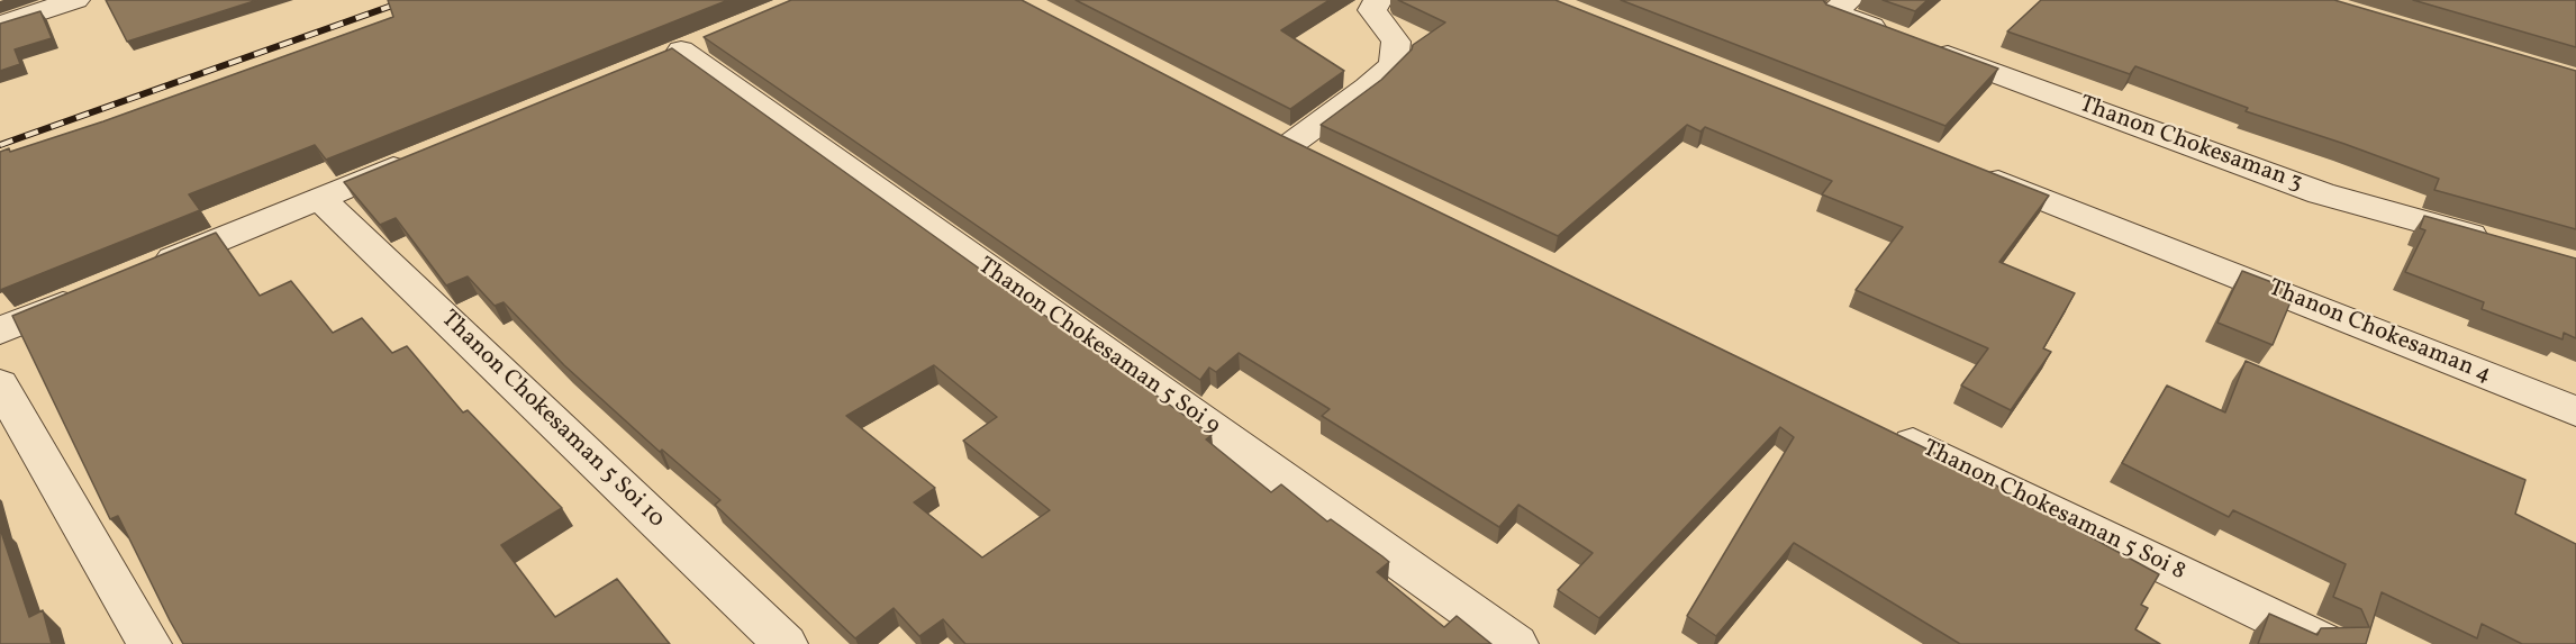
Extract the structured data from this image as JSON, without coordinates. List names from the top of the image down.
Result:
{
  "streets": {
    "street": [
      "Thanon Chokesaman 3",
      "Thanon Chokesaman 4",
      "Thanon Chokesaman 5 Soi 9",
      "Thanon Chokesaman 5 Soi 10",
      "Thanon Chokesaman 5 Soi 8"
    ]
  }
}
